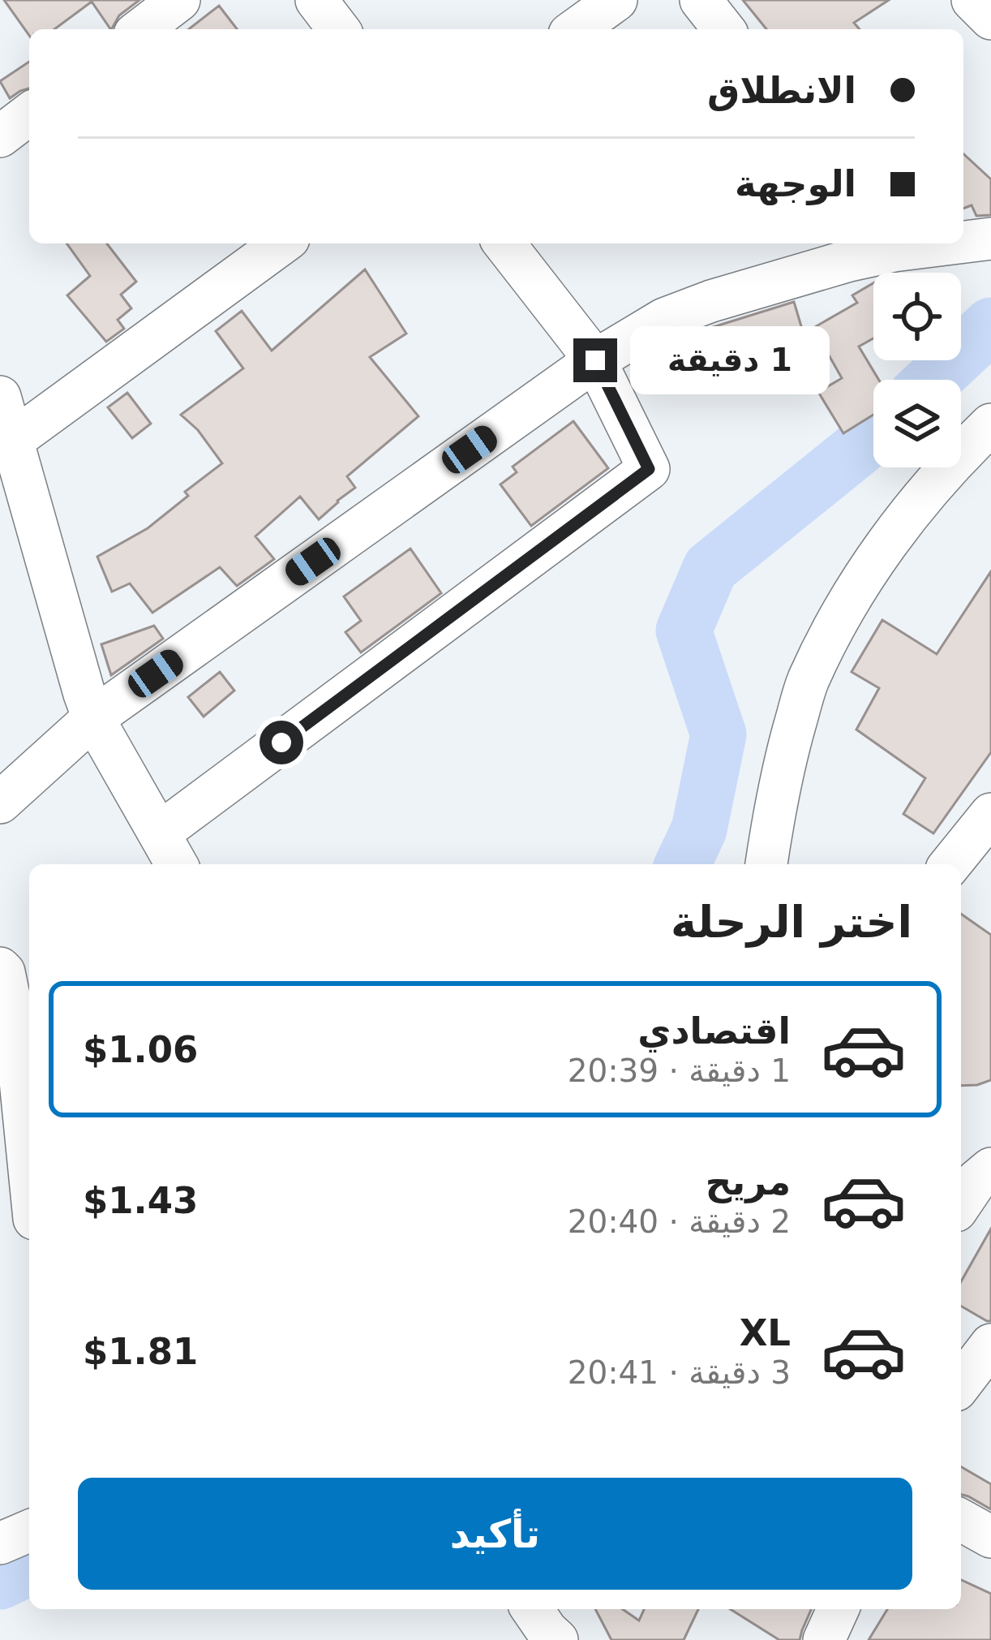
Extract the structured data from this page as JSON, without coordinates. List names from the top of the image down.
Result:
{
  "page": {
    "banner": ["الانطلاق", "الوجهة"],
    "bubble": "1 دقيقة",
    "heading": "اختر الرحلة",
    "list": [
      {
        "name": "اقتصادي",
        "note": "1 دقيقة · 20:39",
        "value": "$1.06"
      },
      {
        "name": "مريح",
        "note": "2 دقيقة · 20:40",
        "value": "$1.43"
      },
      {
        "name": "XL",
        "note": "3 دقيقة · 20:41",
        "value": "$1.81"
      }
    ],
    "buttons": "تأكيد"
  }
}
